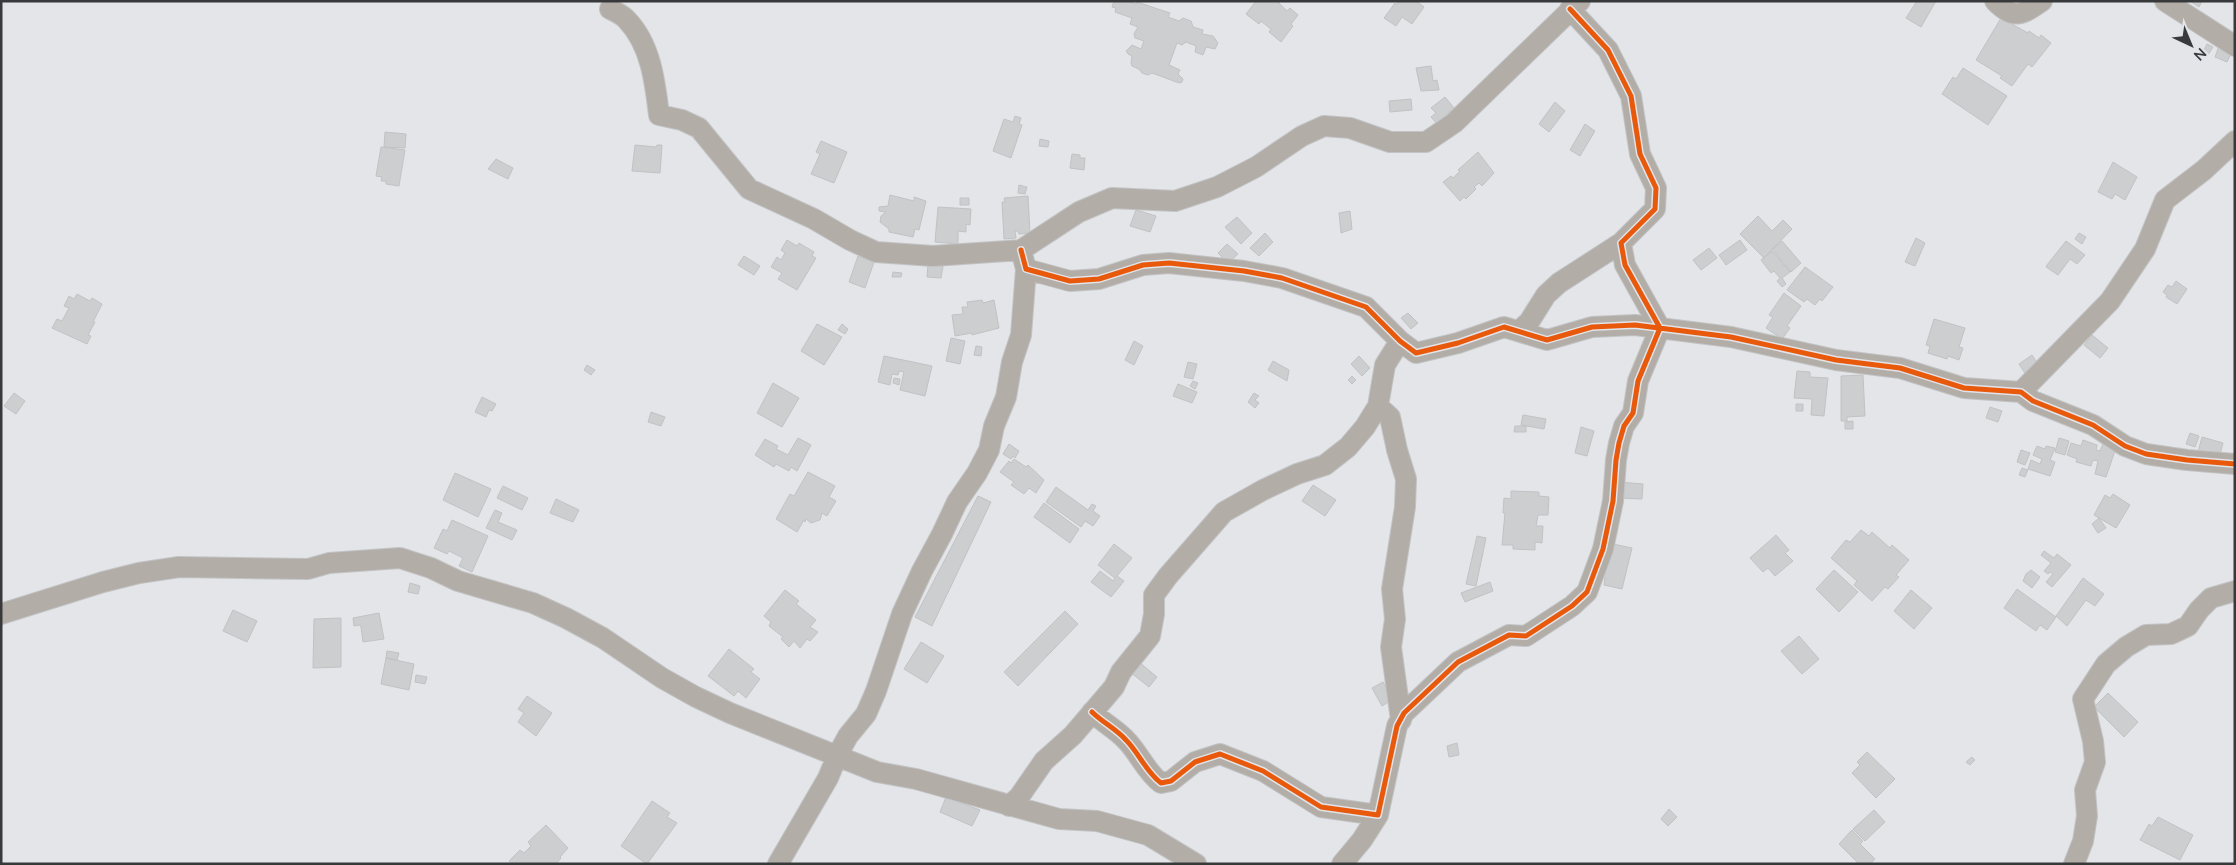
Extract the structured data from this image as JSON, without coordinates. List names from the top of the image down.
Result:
{
  "north": "bottom right"
}
